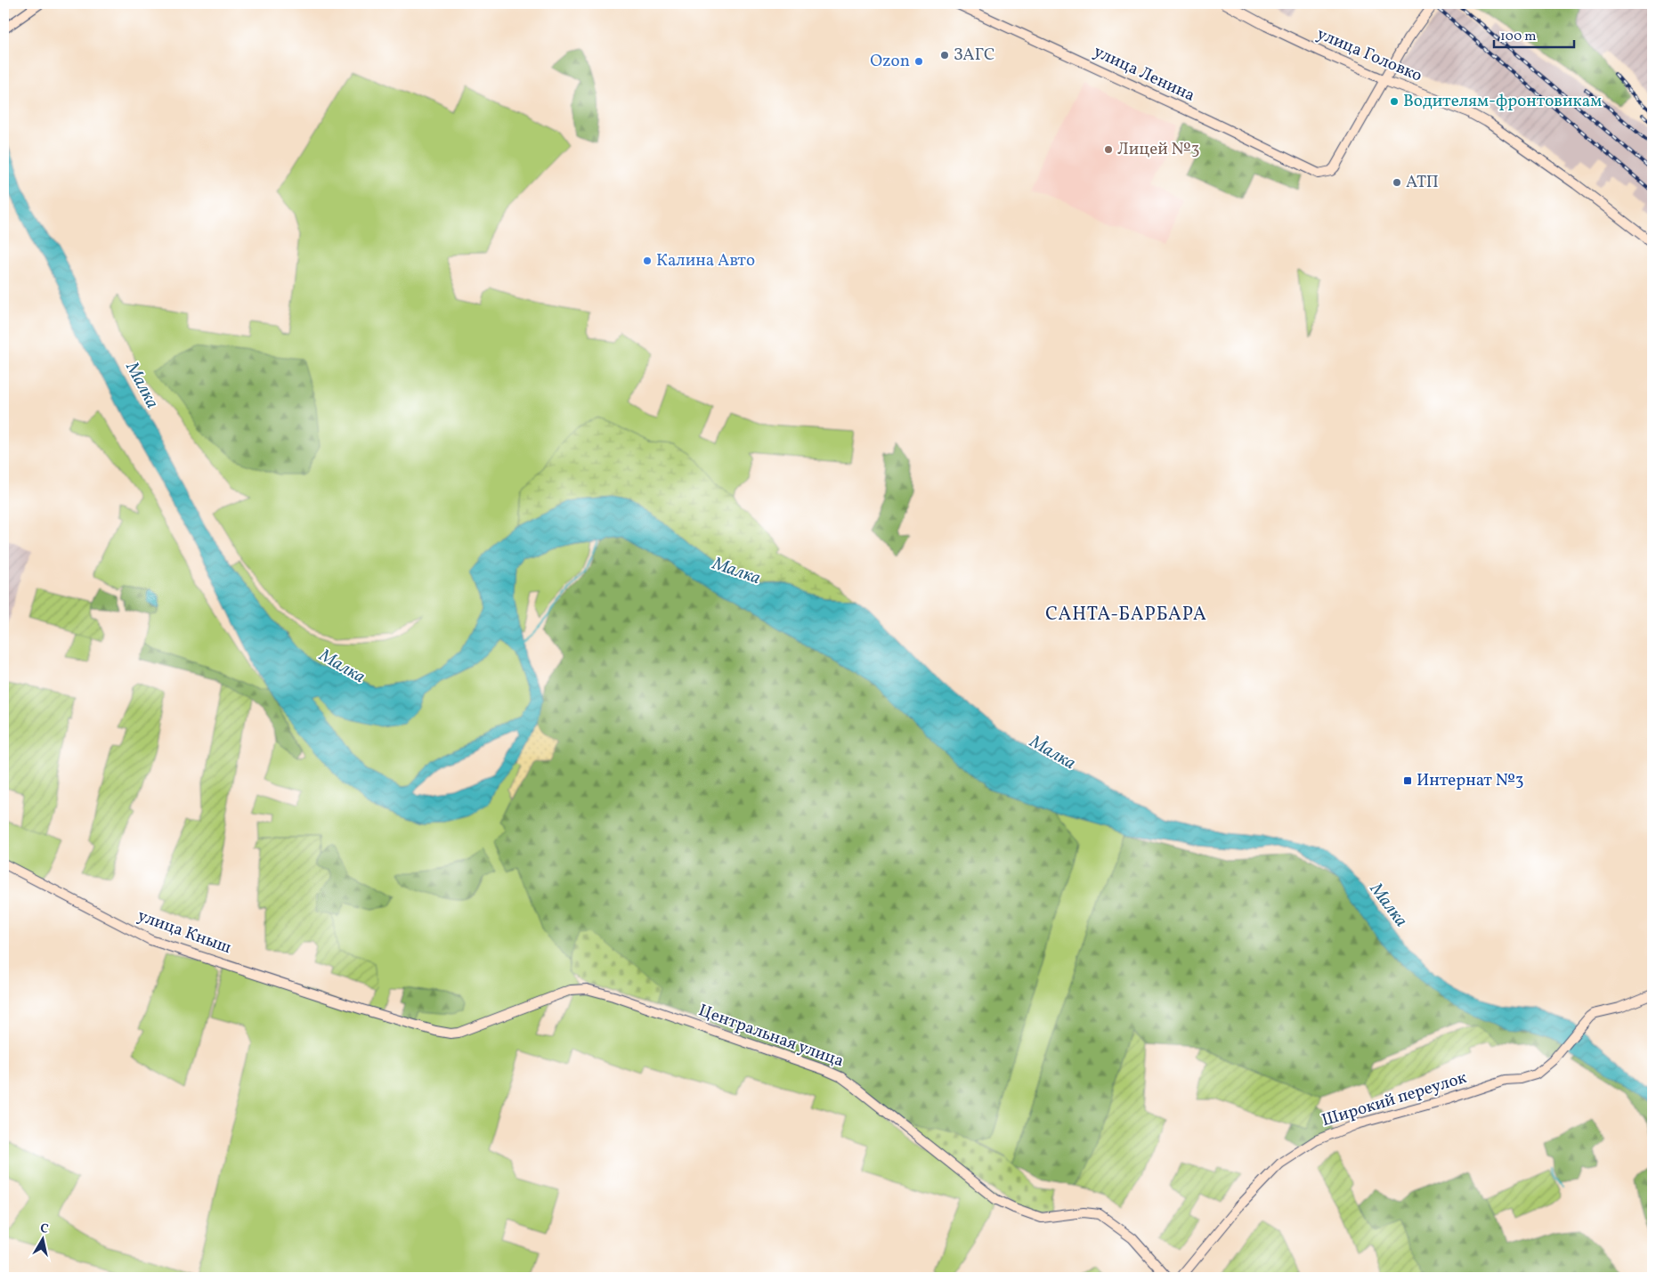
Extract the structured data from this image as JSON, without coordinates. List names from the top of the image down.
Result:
{
  "streets": {
    "street": [
      "улица Головко",
      "улица Ленина",
      "улица Кныш",
      "Центральная улица",
      "Широкий переулок"
    ]
  },
  "crossings": [
    ["улица Головко", "улица Ленина"],
    ["улица Кныш", "Центральная улица"]
  ],
  "districts": ["САНТА-БАРБАРА"],
  "water": ["Малка"],
  "places": {
    "other": [
      "ЗАГС",
      "Ozon",
      "Водителям-фронтовикам",
      "Лицей №3",
      "АТП",
      "Калина Авто"
    ],
    "transit": ["Интернат №3"]
  },
  "scale_bar": "100 m",
  "north": "top"
}
